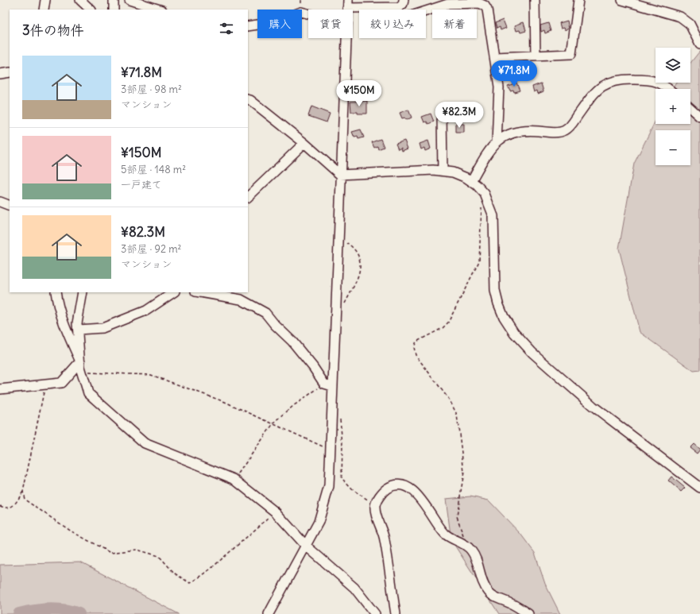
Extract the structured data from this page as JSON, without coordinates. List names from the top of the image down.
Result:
{
  "page": {
    "chip": [
      "購入",
      "賃貸",
      "絞り込み",
      "新着"
    ],
    "heading": "3件の物件",
    "map_buttons": ["+", "−"],
    "list": [
      {
        "name": "¥71.8M",
        "note": "3部屋 · 98 m² · マンション"
      },
      {
        "name": "¥150M",
        "note": "5部屋 · 148 m² · 一戸建て"
      },
      {
        "name": "¥82.3M",
        "note": "3部屋 · 92 m² · マンション"
      }
    ],
    "price": ["¥71.8M", "¥150M", "¥82.3M"]
  }
}
